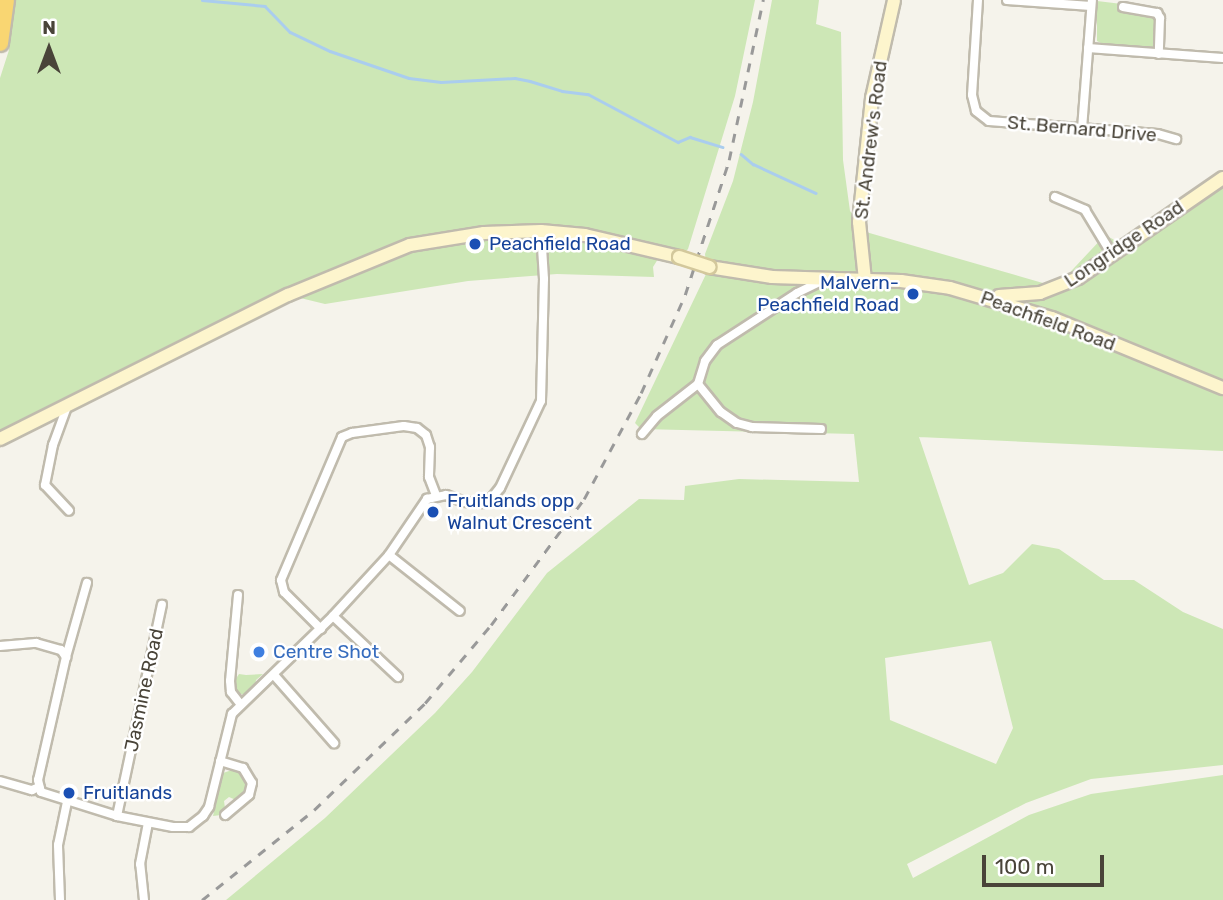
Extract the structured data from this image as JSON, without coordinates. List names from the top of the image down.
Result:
{
  "streets": {
    "street": [
      "St. Bernard Drive",
      "St. Andrew's Road",
      "Longridge Road",
      "Peachfield Road",
      "Jasmine Road"
    ]
  },
  "crossings": [
    ["St. Andrew's Road", "Peachfield Road"],
    ["Longridge Road", "Peachfield Road"]
  ],
  "places": [
    "Peachfield Road",
    "Malvern- Peachfield Road",
    "Fruitlands opp Walnut Crescent",
    "Centre Shot",
    "Fruitlands"
  ],
  "scale_bar": "100 m",
  "north": "top"
}
